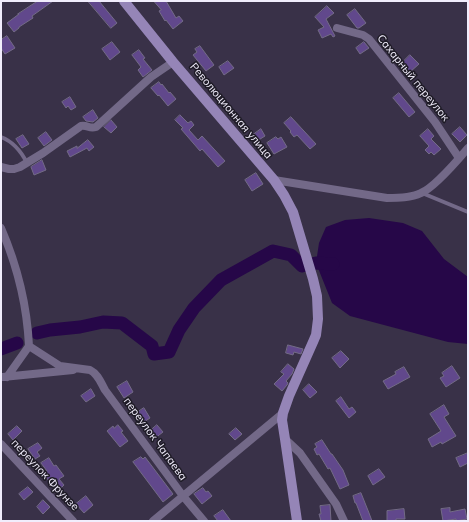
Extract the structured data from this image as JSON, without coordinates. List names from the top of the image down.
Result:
{
  "streets": {
    "main road": ["Революционная улица"],
    "street": ["Сахарный переулок", "переулок Чапаева", "переулок Фрунзе"]
  }
}
